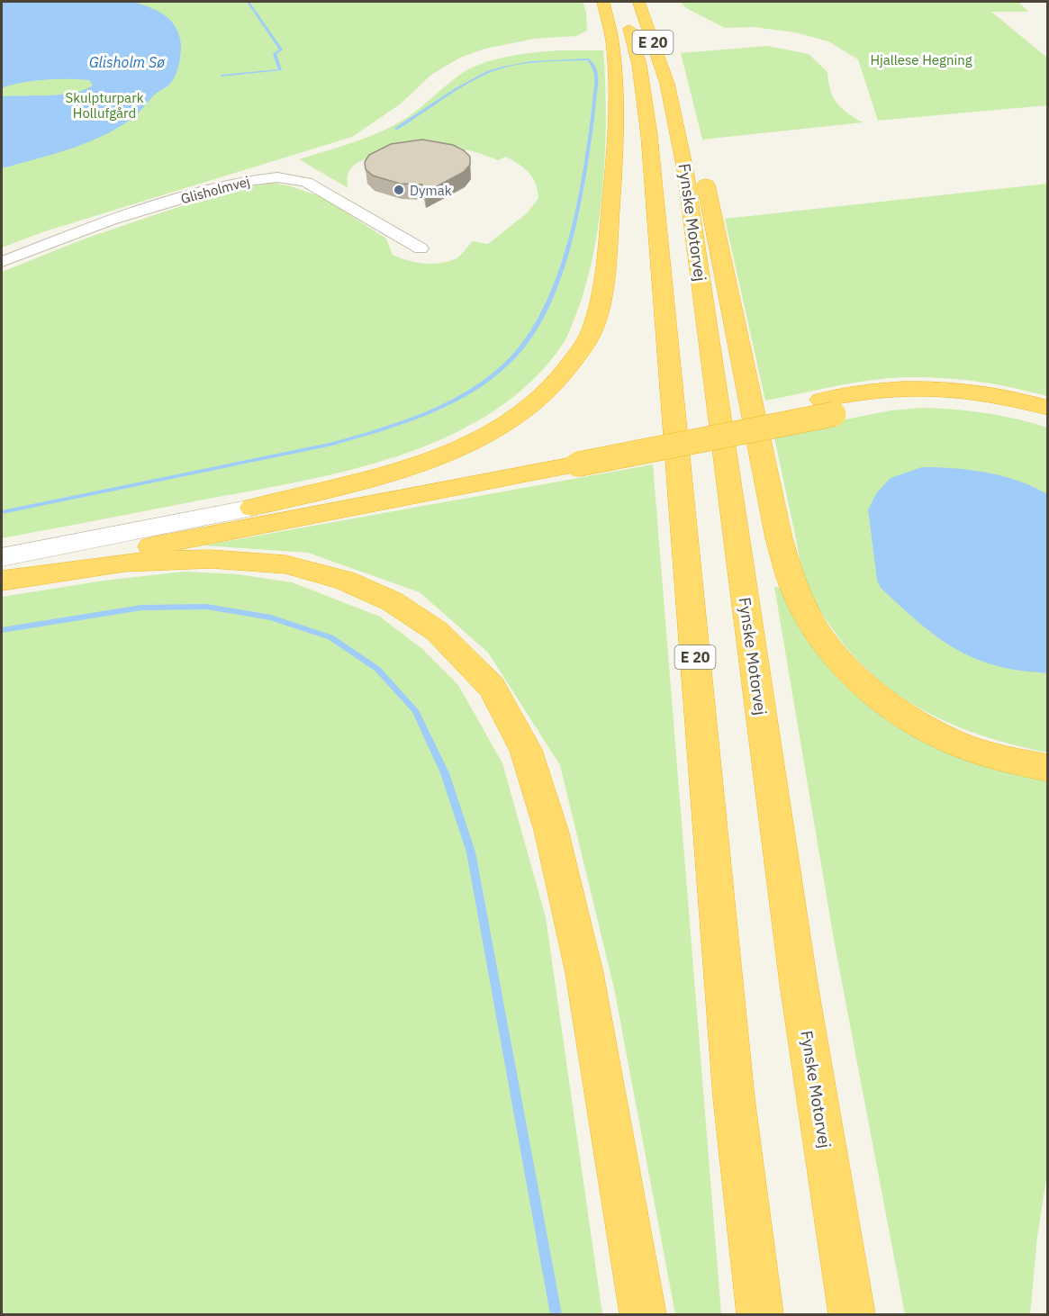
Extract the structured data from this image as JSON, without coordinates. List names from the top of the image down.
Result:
{
  "streets": {
    "highway": ["E 20", "Fynske Motorvej"],
    "street": ["Glisholmvej"]
  },
  "water": ["Glisholm Sø"],
  "parks": ["Hjallese Hegning", "Skulpturpark Hollufgård"],
  "places": ["Dymak"]
}
